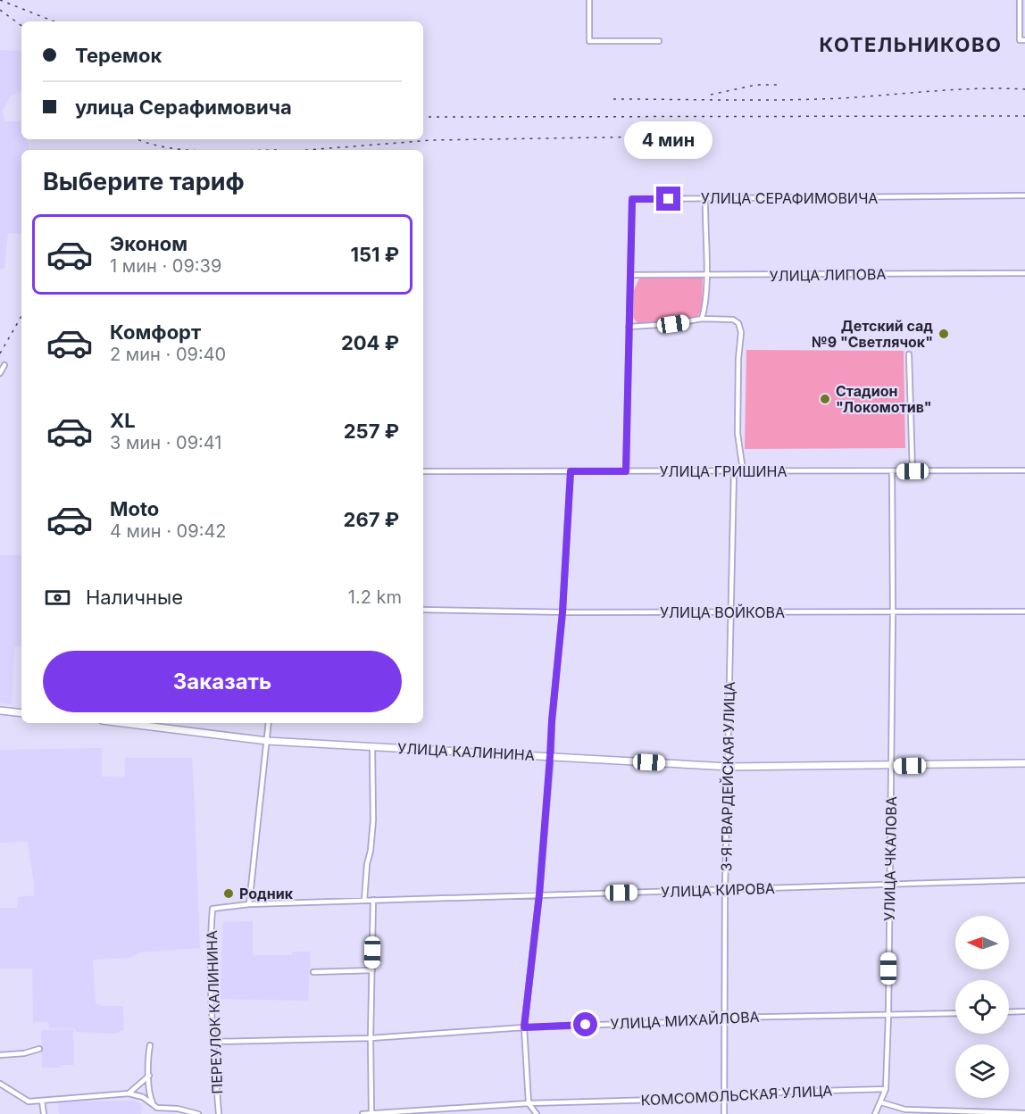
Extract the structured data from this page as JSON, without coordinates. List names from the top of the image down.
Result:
{
  "streets": {
    "street": [
      "УЛИЦА СЕРАФИМОВИЧА",
      "УЛИЦА ЛИПОВА",
      "УЛИЦА ГРИШИНА",
      "УЛИЦА ВОЙКОВА",
      "УЛИЦА КАЛИНИНА",
      "3-Я ГВАРДЕЙСКАЯ УЛИЦА",
      "УЛИЦА ЧКАЛОВА",
      "УЛИЦА КИРОВА",
      "ПЕРЕУЛОК КАЛИНИНА",
      "УЛИЦА МИХАЙЛОВА",
      "КОМСОМОЛЬСКАЯ УЛИЦА"
    ]
  },
  "crossings": [
    ["УЛИЦА СЕРАФИМОВИЧА", "УЛИЦА ЛИПОВА"],
    ["УЛИЦА СЕРАФИМОВИЧА", "УЛИЦА ГРИШИНА"],
    ["УЛИЦА ГРИШИНА", "3-Я ГВАРДЕЙСКАЯ УЛИЦА"],
    ["УЛИЦА ГРИШИНА", "УЛИЦА ЧКАЛОВА"],
    ["УЛИЦА ВОЙКОВА", "3-Я ГВАРДЕЙСКАЯ УЛИЦА"],
    ["УЛИЦА ВОЙКОВА", "УЛИЦА ЧКАЛОВА"],
    ["УЛИЦА КАЛИНИНА", "3-Я ГВАРДЕЙСКАЯ УЛИЦА"],
    ["УЛИЦА КАЛИНИНА", "УЛИЦА ЧКАЛОВА"],
    ["3-Я ГВАРДЕЙСКАЯ УЛИЦА", "УЛИЦА КИРОВА"],
    ["3-Я ГВАРДЕЙСКАЯ УЛИЦА", "УЛИЦА МИХАЙЛОВА"],
    ["3-Я ГВАРДЕЙСКАЯ УЛИЦА", "КОМСОМОЛЬСКАЯ УЛИЦА"],
    ["УЛИЦА ЧКАЛОВА", "УЛИЦА КИРОВА"],
    ["УЛИЦА ЧКАЛОВА", "УЛИЦА МИХАЙЛОВА"],
    ["УЛИЦА ЧКАЛОВА", "КОМСОМОЛЬСКАЯ УЛИЦА"],
    ["УЛИЦА КИРОВА", "ПЕРЕУЛОК КАЛИНИНА"],
    ["ПЕРЕУЛОК КАЛИНИНА", "УЛИЦА МИХАЙЛОВА"]
  ],
  "districts": ["КОТЕЛЬНИКОВО"],
  "places": ["Детский сад №9 \"Светлячок\"", "Стадион \"Локомотив\"", "Родник"],
  "north": "left",
  "page": {
    "banner": ["Теремок", "улица Серафимовича"],
    "bubble": "4 мин",
    "heading": "Выберите тариф",
    "list": [
      {
        "name": "Эконом",
        "note": "1 мин · 09:39",
        "value": "151 ₽"
      },
      {
        "name": "Комфорт",
        "note": "2 мин · 09:40",
        "value": "204 ₽"
      },
      {
        "name": "XL",
        "note": "3 мин · 09:41",
        "value": "257 ₽"
      },
      {
        "name": "Moto",
        "note": "4 мин · 09:42",
        "value": "267 ₽"
      }
    ],
    "pay": ["Наличные", "1.2 km"],
    "buttons": "Заказать"
  }
}
